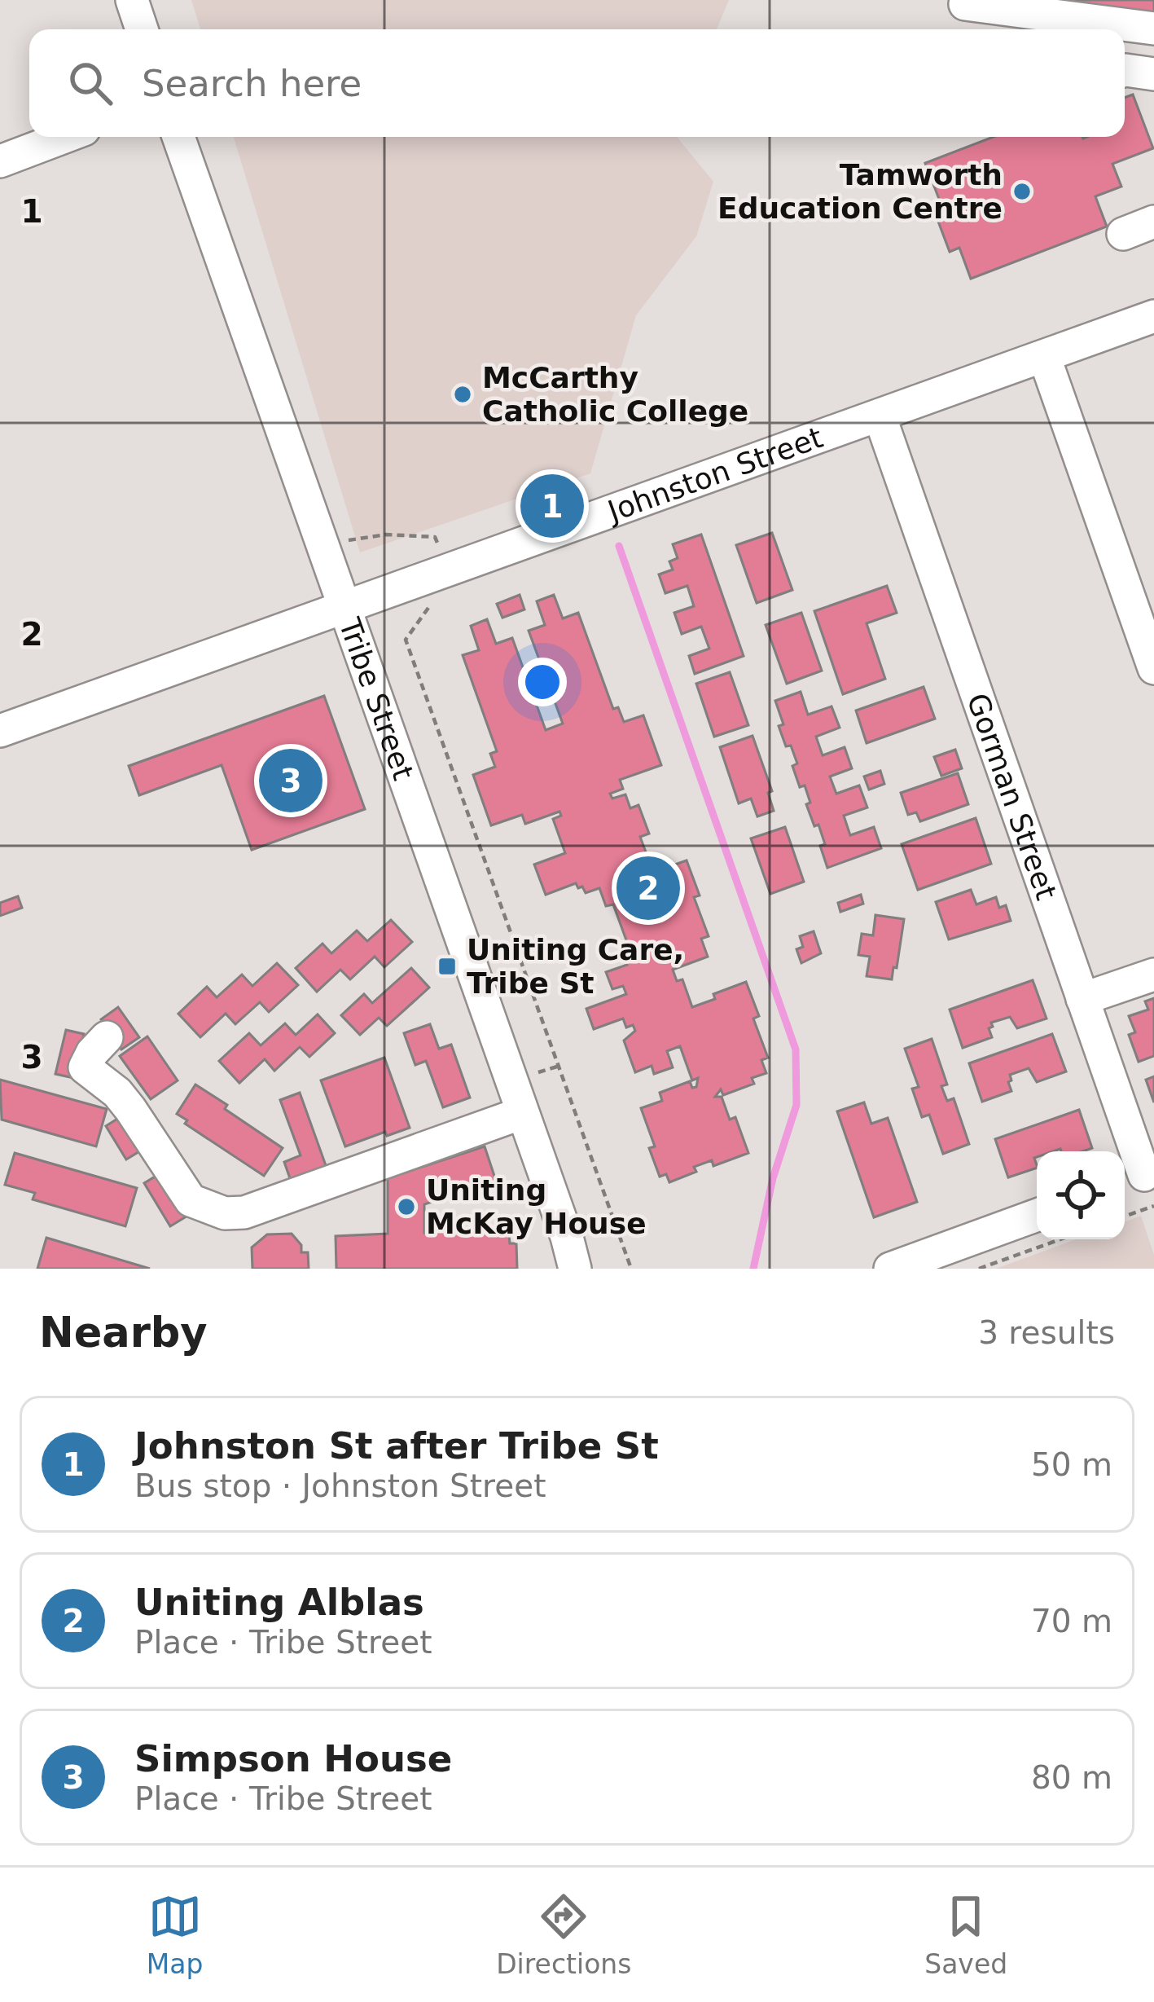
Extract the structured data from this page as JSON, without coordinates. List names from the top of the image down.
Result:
{
  "streets": {
    "street": ["Johnston Street", "Tribe Street", "Gorman Street"]
  },
  "crossings": [
    ["Johnston Street", "Tribe Street"],
    ["Johnston Street", "Gorman Street"]
  ],
  "places": {
    "other": ["Tamworth Education Centre", "McCarthy Catholic College", "Uniting McKay House"],
    "transit": ["Uniting Care, Tribe St"]
  },
  "page": {
    "search": "Search here",
    "pins": ["1", "3", "2"],
    "heading": ["Nearby", "3 results"],
    "list": [
      {
        "mark": "1",
        "name": "Johnston St after Tribe St",
        "note": "Bus stop · Johnston Street",
        "value": "50 m"
      },
      {
        "mark": "2",
        "name": "Uniting Alblas",
        "note": "Place · Tribe Street",
        "value": "70 m"
      },
      {
        "mark": "3",
        "name": "Simpson House",
        "note": "Place · Tribe Street",
        "value": "80 m"
      }
    ],
    "nav": ["Map", "Directions", "Saved"]
  },
  "grid": {
    "rows": ["1", "2", "3"]
  }
}
